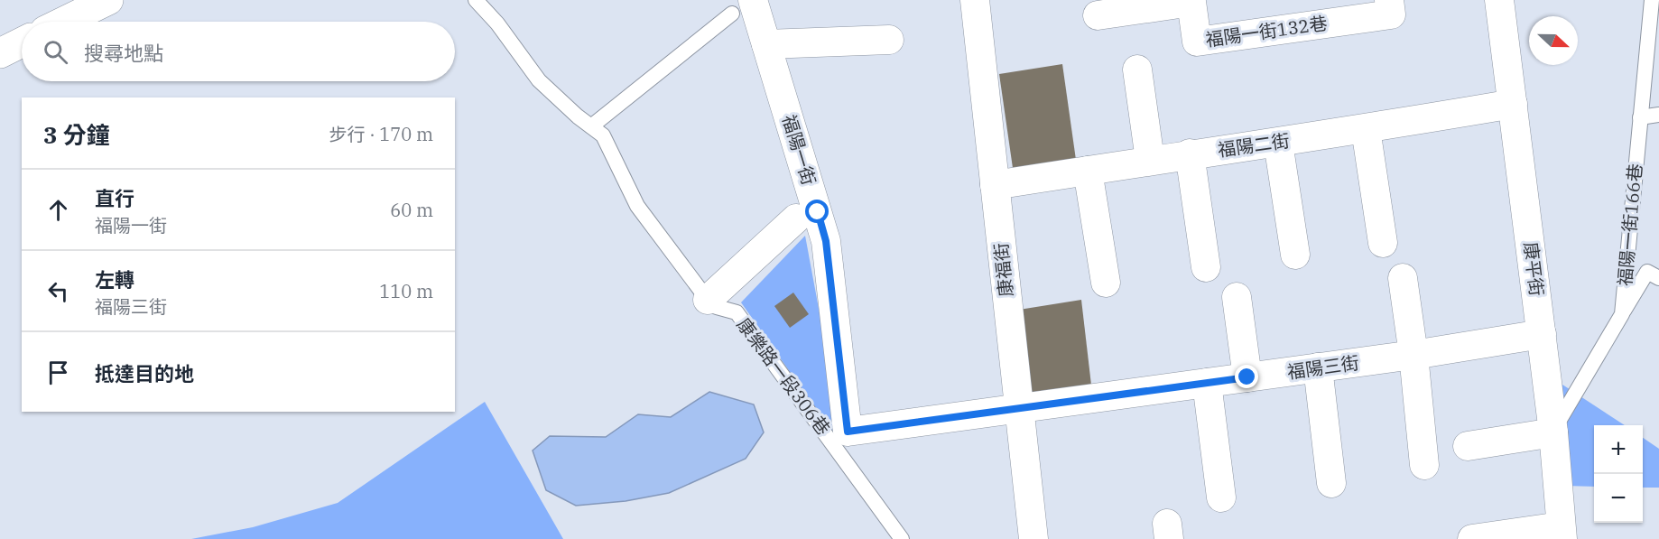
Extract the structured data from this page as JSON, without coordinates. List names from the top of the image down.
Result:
{
  "streets": {
    "street": [
      "福陽一街132巷",
      "福陽二街",
      "福陽一街",
      "康平街",
      "康福街",
      "福陽三街"
    ],
    "lane": ["福陽一街166巷", "康樂路一段306巷"]
  },
  "crossings": [
    ["福陽二街", "康平街"],
    ["福陽二街", "康福街"],
    ["福陽一街", "福陽三街"],
    ["福陽一街166巷", "康平街"],
    ["康平街", "福陽三街"],
    ["康福街", "福陽三街"]
  ],
  "north": "right",
  "page": {
    "search": "搜尋地點",
    "heading": ["3 分鐘", "步行 · 170 m"],
    "list": [
      ["直行", "福陽一街", "60 m"],
      ["左轉", "福陽三街", "110 m"],
      "抵達目的地"
    ],
    "map_buttons": ["+", "−"]
  }
}
